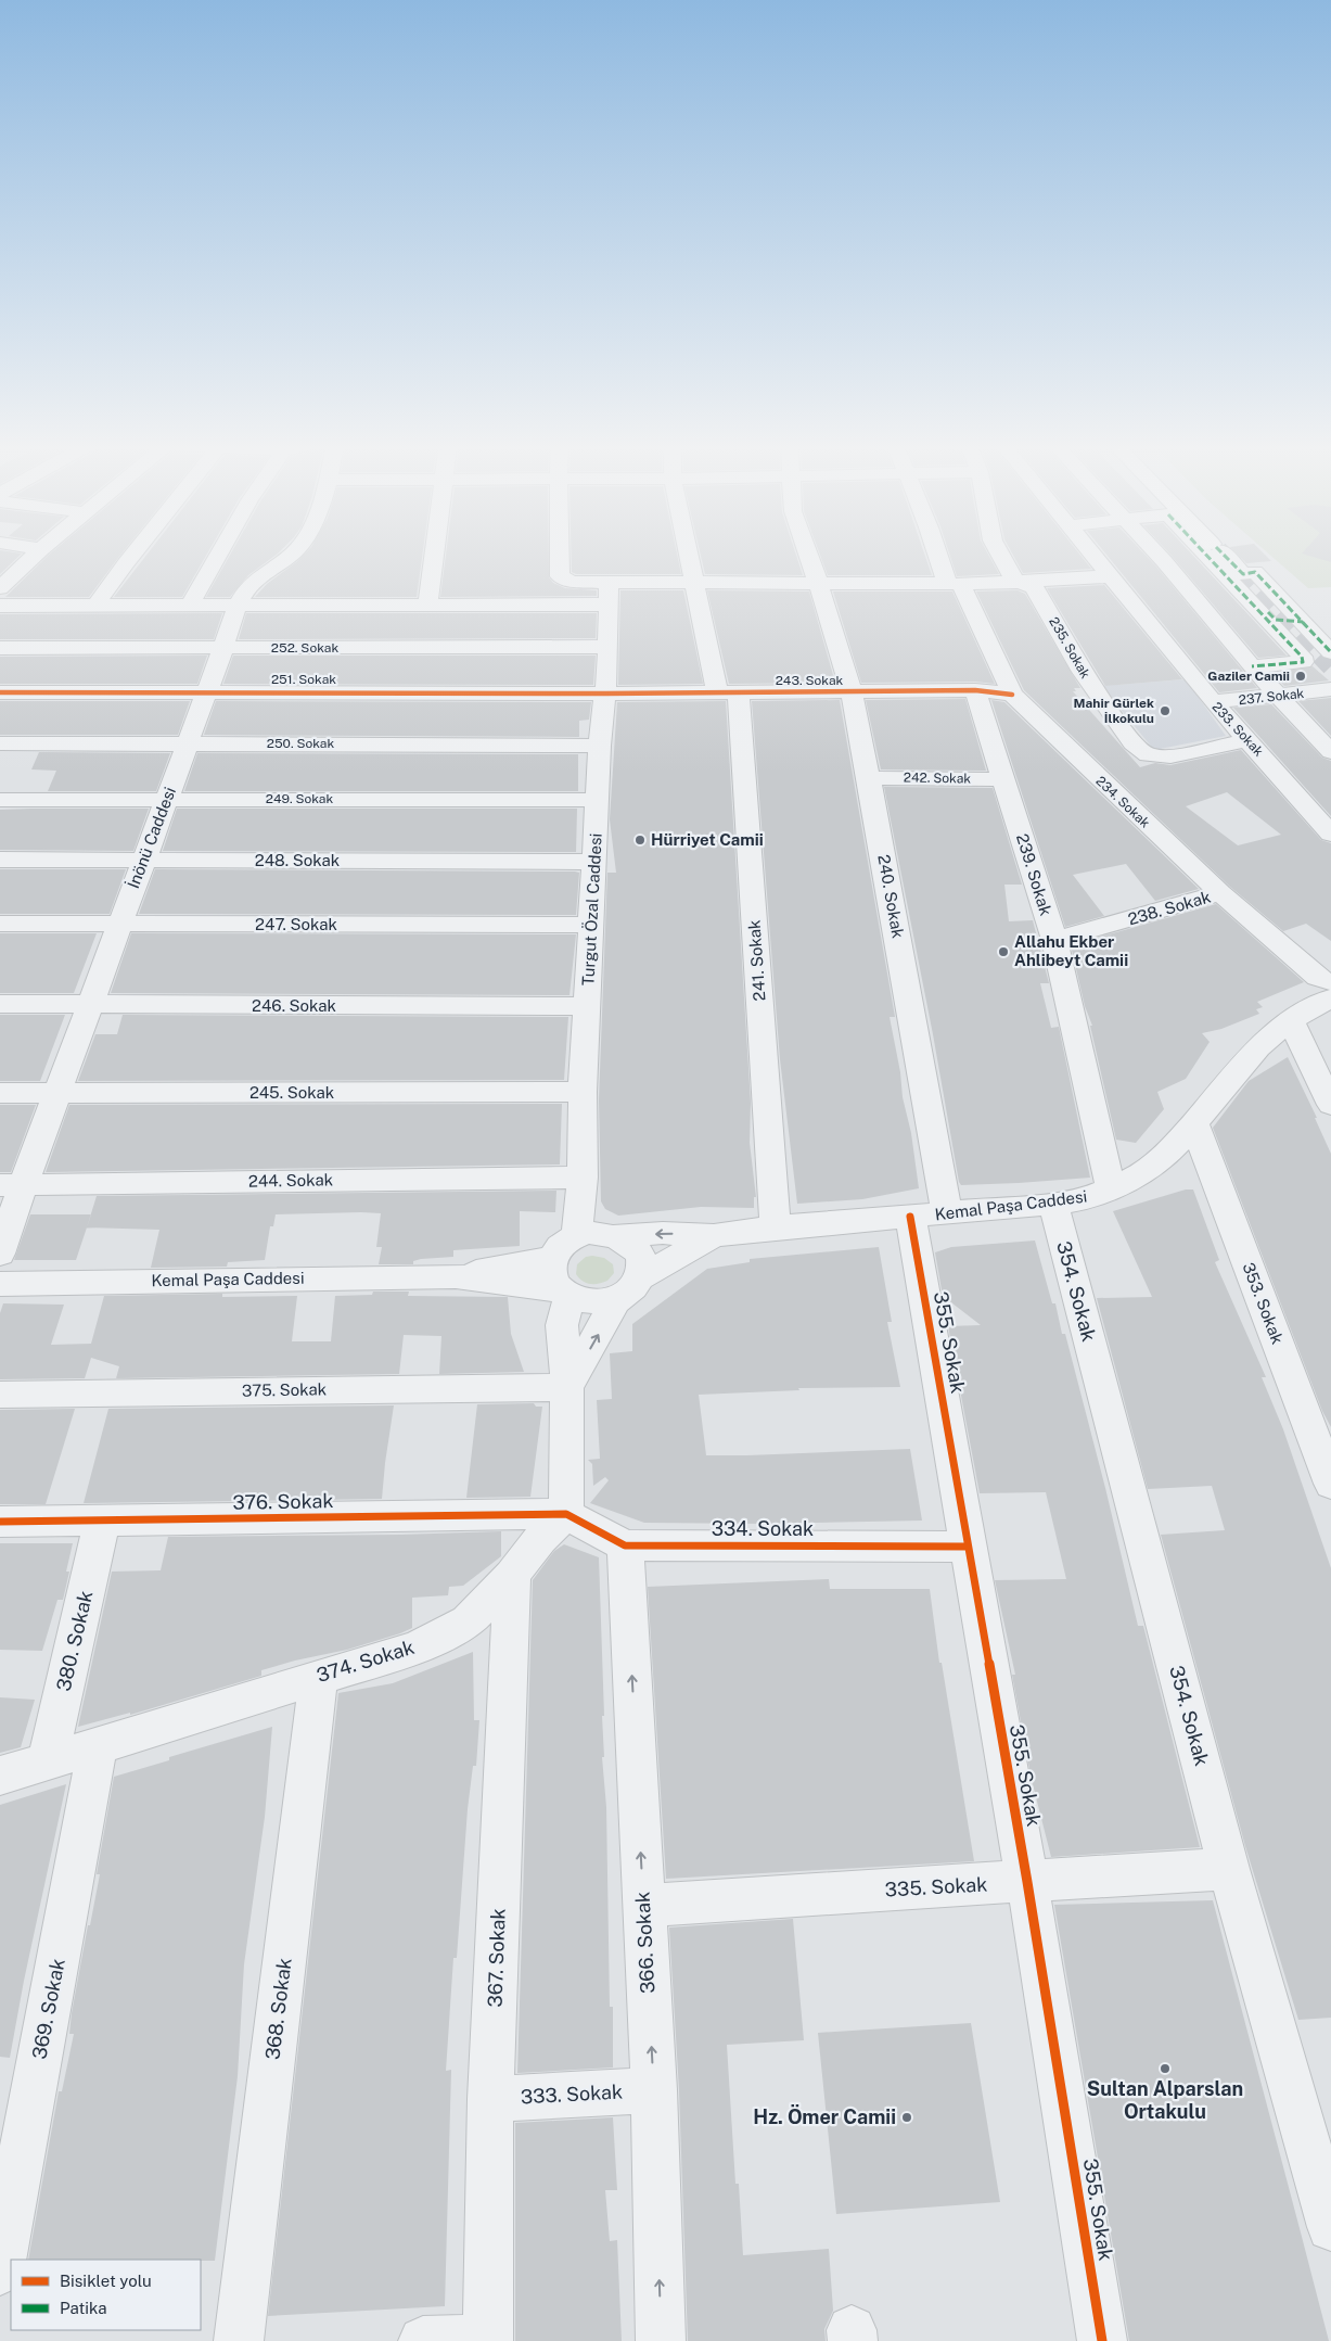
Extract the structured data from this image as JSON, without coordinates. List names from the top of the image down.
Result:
{
  "streets": {
    "street": [
      "252. Sokak",
      "235. Sokak",
      "251. Sokak",
      "243. Sokak",
      "237. Sokak",
      "233. Sokak",
      "250. Sokak",
      "242. Sokak",
      "249. Sokak",
      "234. Sokak",
      "İnönü Caddesi",
      "248. Sokak",
      "239. Sokak",
      "240. Sokak",
      "238. Sokak",
      "Turgut Özal Caddesi",
      "247. Sokak",
      "241. Sokak",
      "246. Sokak",
      "245. Sokak",
      "244. Sokak",
      "Kemal Paşa Caddesi",
      "354. Sokak",
      "353. Sokak",
      "355. Sokak",
      "375. Sokak",
      "376. Sokak",
      "334. Sokak",
      "380. Sokak",
      "374. Sokak",
      "335. Sokak",
      "366. Sokak",
      "367. Sokak",
      "369. Sokak",
      "368. Sokak",
      "333. Sokak"
    ]
  },
  "crossings": [
    ["252. Sokak", "İnönü Caddesi"],
    ["252. Sokak", "Turgut Özal Caddesi"],
    ["235. Sokak", "233. Sokak"],
    ["251. Sokak", "243. Sokak"],
    ["251. Sokak", "İnönü Caddesi"],
    ["251. Sokak", "Turgut Özal Caddesi"],
    ["243. Sokak", "234. Sokak"],
    ["243. Sokak", "239. Sokak"],
    ["243. Sokak", "240. Sokak"],
    ["243. Sokak", "Turgut Özal Caddesi"],
    ["243. Sokak", "241. Sokak"],
    ["237. Sokak", "233. Sokak"],
    ["250. Sokak", "İnönü Caddesi"],
    ["250. Sokak", "Turgut Özal Caddesi"],
    ["242. Sokak", "239. Sokak"],
    ["242. Sokak", "240. Sokak"],
    ["249. Sokak", "İnönü Caddesi"],
    ["249. Sokak", "Turgut Özal Caddesi"],
    ["234. Sokak", "238. Sokak"],
    ["İnönü Caddesi", "248. Sokak"],
    ["İnönü Caddesi", "247. Sokak"],
    ["İnönü Caddesi", "246. Sokak"],
    ["İnönü Caddesi", "245. Sokak"],
    ["İnönü Caddesi", "244. Sokak"],
    ["248. Sokak", "Turgut Özal Caddesi"],
    ["239. Sokak", "238. Sokak"],
    ["239. Sokak", "Kemal Paşa Caddesi"],
    ["240. Sokak", "Kemal Paşa Caddesi"],
    ["240. Sokak", "355. Sokak"],
    ["Turgut Özal Caddesi", "247. Sokak"],
    ["Turgut Özal Caddesi", "246. Sokak"],
    ["Turgut Özal Caddesi", "245. Sokak"],
    ["Turgut Özal Caddesi", "244. Sokak"],
    ["Turgut Özal Caddesi", "Kemal Paşa Caddesi"],
    ["241. Sokak", "Kemal Paşa Caddesi"],
    ["Kemal Paşa Caddesi", "354. Sokak"],
    ["Kemal Paşa Caddesi", "353. Sokak"],
    ["Kemal Paşa Caddesi", "355. Sokak"],
    ["354. Sokak", "335. Sokak"],
    ["355. Sokak", "334. Sokak"],
    ["355. Sokak", "335. Sokak"],
    ["376. Sokak", "334. Sokak"],
    ["376. Sokak", "380. Sokak"],
    ["376. Sokak", "374. Sokak"],
    ["334. Sokak", "374. Sokak"],
    ["334. Sokak", "366. Sokak"],
    ["380. Sokak", "374. Sokak"],
    ["374. Sokak", "367. Sokak"],
    ["374. Sokak", "369. Sokak"],
    ["374. Sokak", "368. Sokak"],
    ["335. Sokak", "366. Sokak"],
    ["366. Sokak", "333. Sokak"],
    ["367. Sokak", "333. Sokak"]
  ],
  "one_way": ["366. Sokak"],
  "places": [
    "Gaziler Camii",
    "Mahir Gürlek İlkokulu",
    "Hürriyet Camii",
    "Allahu Ekber Ahlibeyt Camii",
    "Sultan Alparslan Ortakulu",
    "Hz. Ömer Camii"
  ],
  "legend": ["Bisiklet yolu", "Patika"]
}
